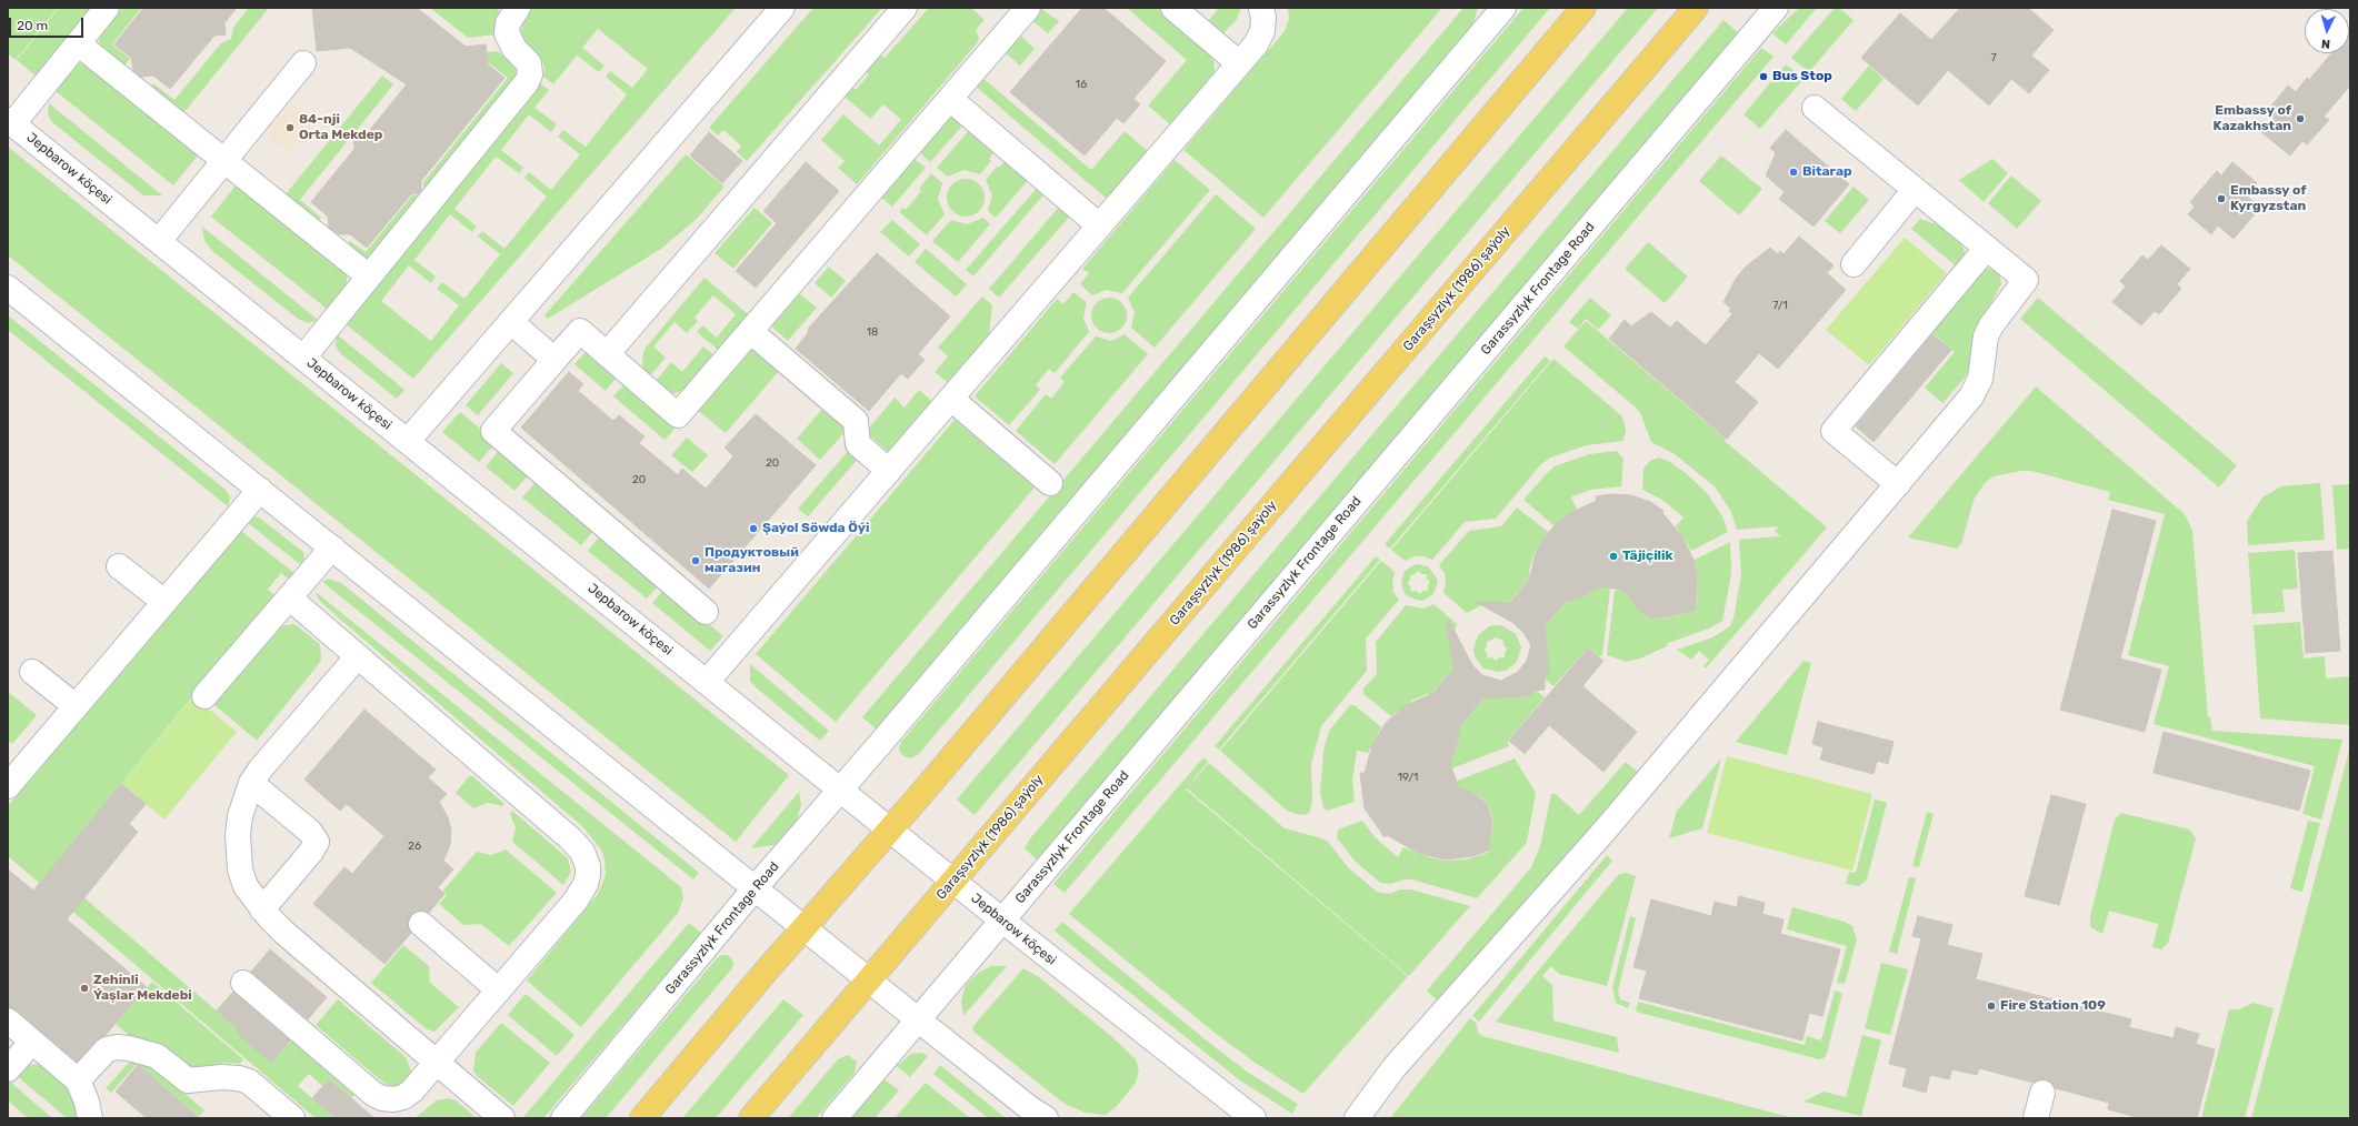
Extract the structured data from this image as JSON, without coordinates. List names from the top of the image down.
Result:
{
  "streets": {
    "main road": ["Garaşsyzlyk (1986) şaýoly"],
    "street": ["Jepbarow köçesi", "Garassyzlyk Frontage Road"]
  },
  "crossings": [
    ["Jepbarow köçesi", "Garaşsyzlyk (1986) şaýoly"],
    ["Jepbarow köçesi", "Garassyzlyk Frontage Road"]
  ],
  "places": [
    "Bus Stop",
    "Embassy of Kazakhstan",
    "84-nji Orta Mekdep",
    "Bitarap",
    "Embassy of Kyrgyzstan",
    "Şaýol Söwda Öýi",
    "Täjiçilik",
    "Продуктовый магазин",
    "Zehinli Ýaşlar Mekdebi",
    "Fire Station 109"
  ],
  "house_numbers": [
    "7",
    "16",
    "7/1",
    "18",
    "20",
    "20",
    "19/1",
    "26"
  ],
  "scale_bar": "20 m",
  "north": "bottom"
}
